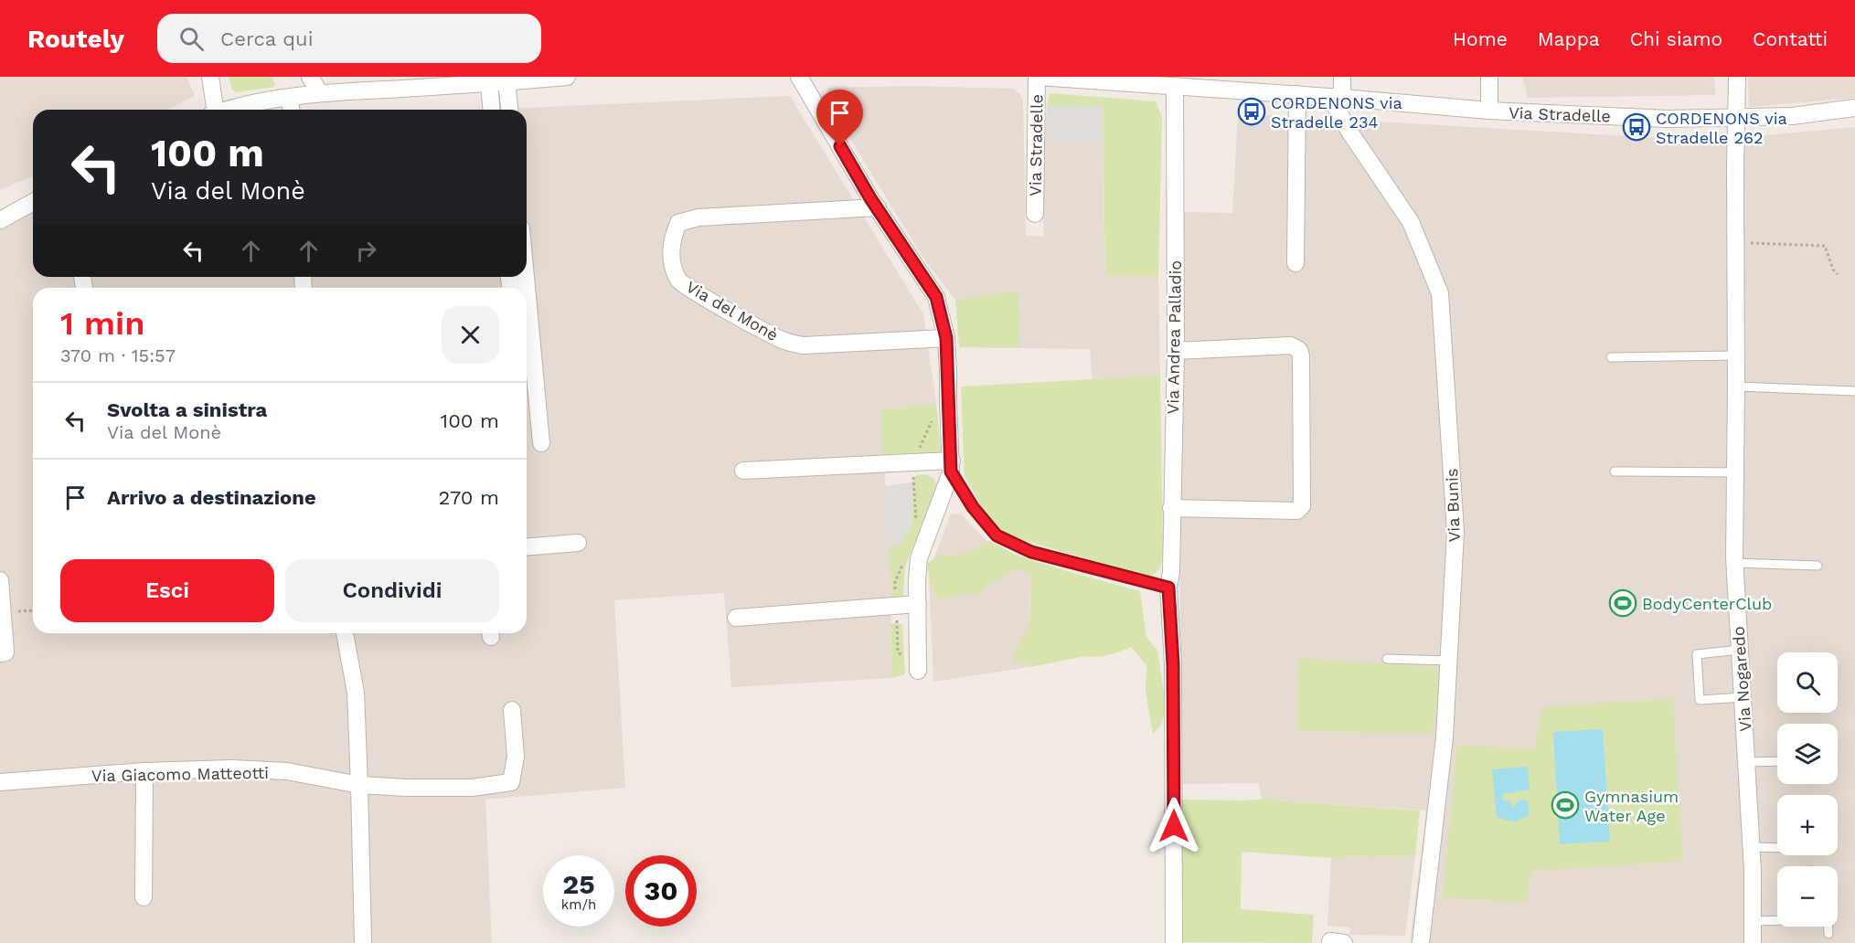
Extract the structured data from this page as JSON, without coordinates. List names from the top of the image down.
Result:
{
  "streets": {
    "street": [
      "Via Stradelle",
      "Via del Monè",
      "Via Andrea Palladio",
      "Via Bunis",
      "Via Nogaredo",
      "Via Giacomo Matteotti"
    ]
  },
  "crossings": [
    ["Via Stradelle", "Via Andrea Palladio"],
    ["Via Stradelle", "Via Bunis"],
    ["Via Stradelle", "Via Nogaredo"]
  ],
  "places": {
    "bus stop": ["CORDENONS via Stradelle 234", "CORDENONS via Stradelle 262"],
    "sports": ["BodyCenterClub", "Gymnasium Water Age"]
  },
  "page": {
    "header": "Routely",
    "search": "Cerca qui",
    "nav": [
      "Home",
      "Mappa",
      "Chi siamo",
      "Contatti"
    ],
    "turn": ["100 m", "Via del Monè"],
    "heading": ["1 min", "370 m · 15:57"],
    "list": [
      {
        "name": "Svolta a sinistra",
        "note": "Via del Monè",
        "value": "100 m"
      },
      {
        "name": "Arrivo a destinazione",
        "value": "270 m"
      }
    ],
    "buttons": ["Esci", "Condividi"],
    "map_buttons": ["+", "−"],
    "speed": "25 km/h",
    "limit": "30"
  }
}
